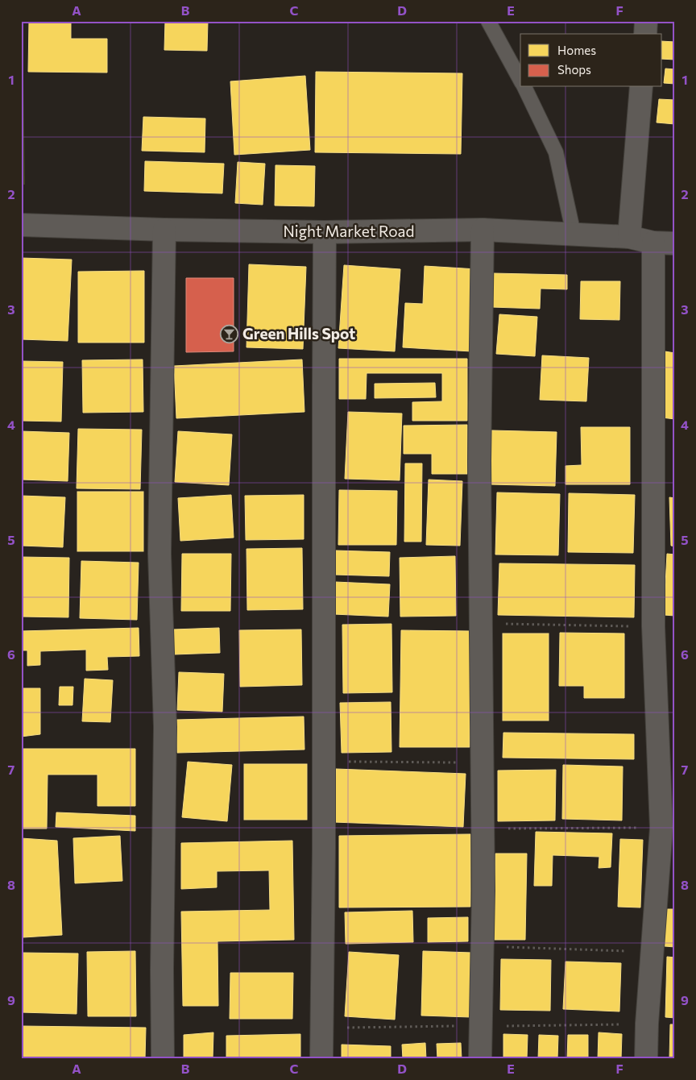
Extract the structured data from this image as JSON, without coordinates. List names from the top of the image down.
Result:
{
  "streets": {
    "street": ["Night Market Road"]
  },
  "places": {
    "bar": ["Green Hills Spot"]
  },
  "legend": ["Homes", "Shops"],
  "grid": {
    "columns": [
      "A",
      "B",
      "C",
      "D",
      "E",
      "F"
    ],
    "rows": [
      "1",
      "2",
      "3",
      "4",
      "5",
      "6",
      "7",
      "8",
      "9"
    ]
  }
}
